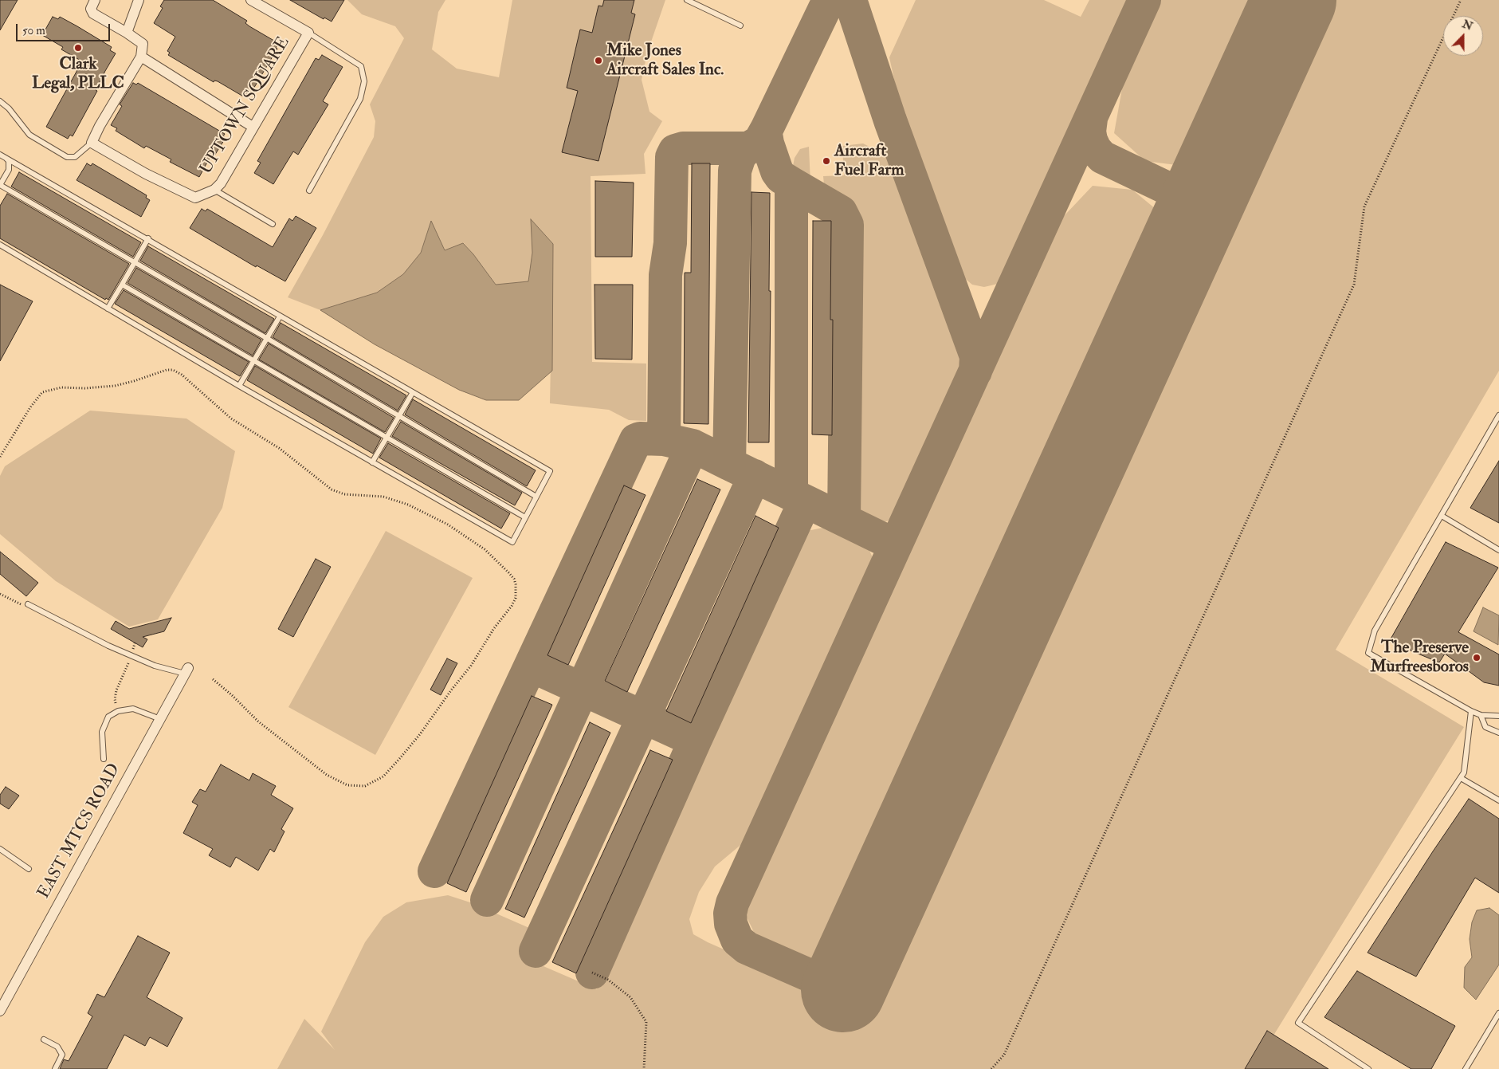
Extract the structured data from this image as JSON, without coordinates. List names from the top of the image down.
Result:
{
  "streets": {
    "street": ["UPTOWN SQUARE", "EAST MTCS ROAD"]
  },
  "places": [
    "Clark Legal, PLLC",
    "Mike Jones Aircraft Sales Inc.",
    "Aircraft Fuel Farm",
    "The Preserve Murfreesboros"
  ],
  "scale_bar": "50 m",
  "north": "top"
}
